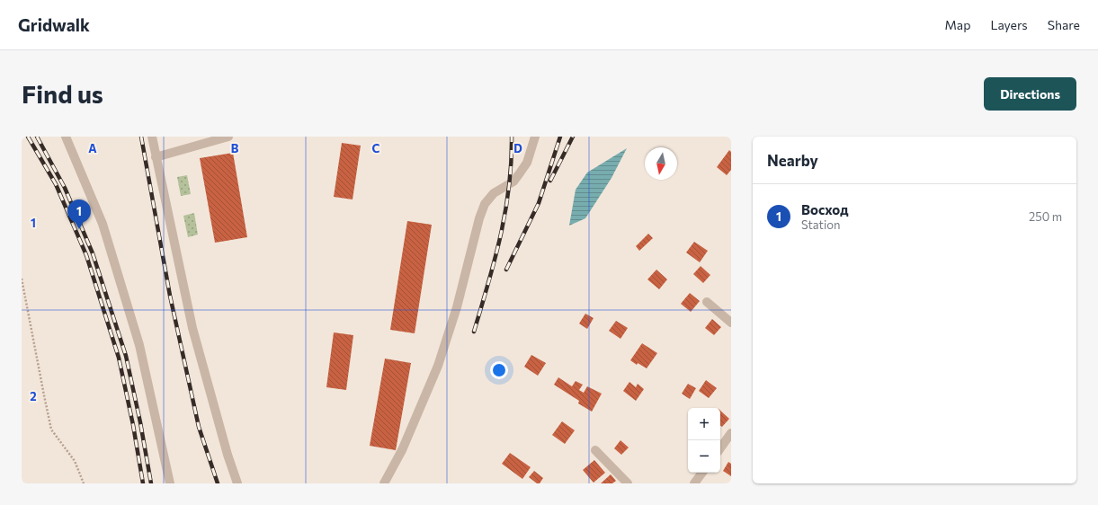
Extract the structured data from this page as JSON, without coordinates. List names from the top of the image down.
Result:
{
  "north": "bottom",
  "page": {
    "header": "Gridwalk",
    "nav": ["Map", "Layers", "Share"],
    "buttons": "Directions",
    "title": "Find us",
    "heading": "Nearby",
    "list": [
      {
        "mark": "1",
        "name": "Восход",
        "note": "Station",
        "value": "250 m"
      }
    ],
    "pins": "1",
    "map_buttons": ["+", "−"]
  },
  "grid": {
    "columns": [
      "A",
      "B",
      "C",
      "D"
    ],
    "rows": ["1", "2"]
  }
}
